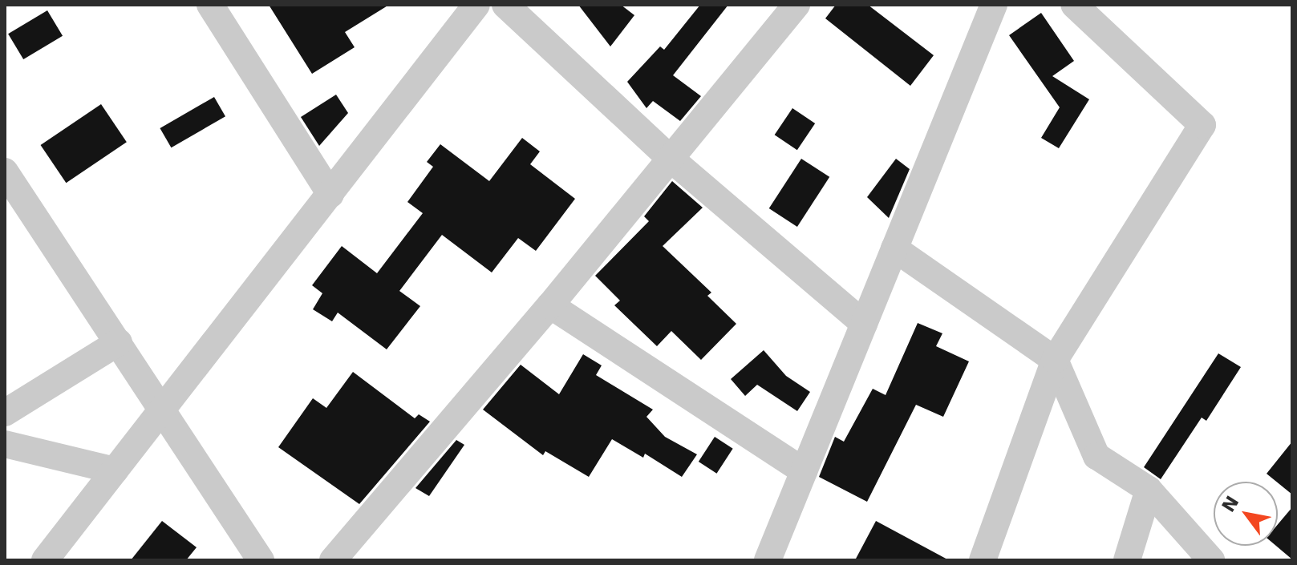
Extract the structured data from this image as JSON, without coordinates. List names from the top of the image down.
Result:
{
  "north": "top left"
}
